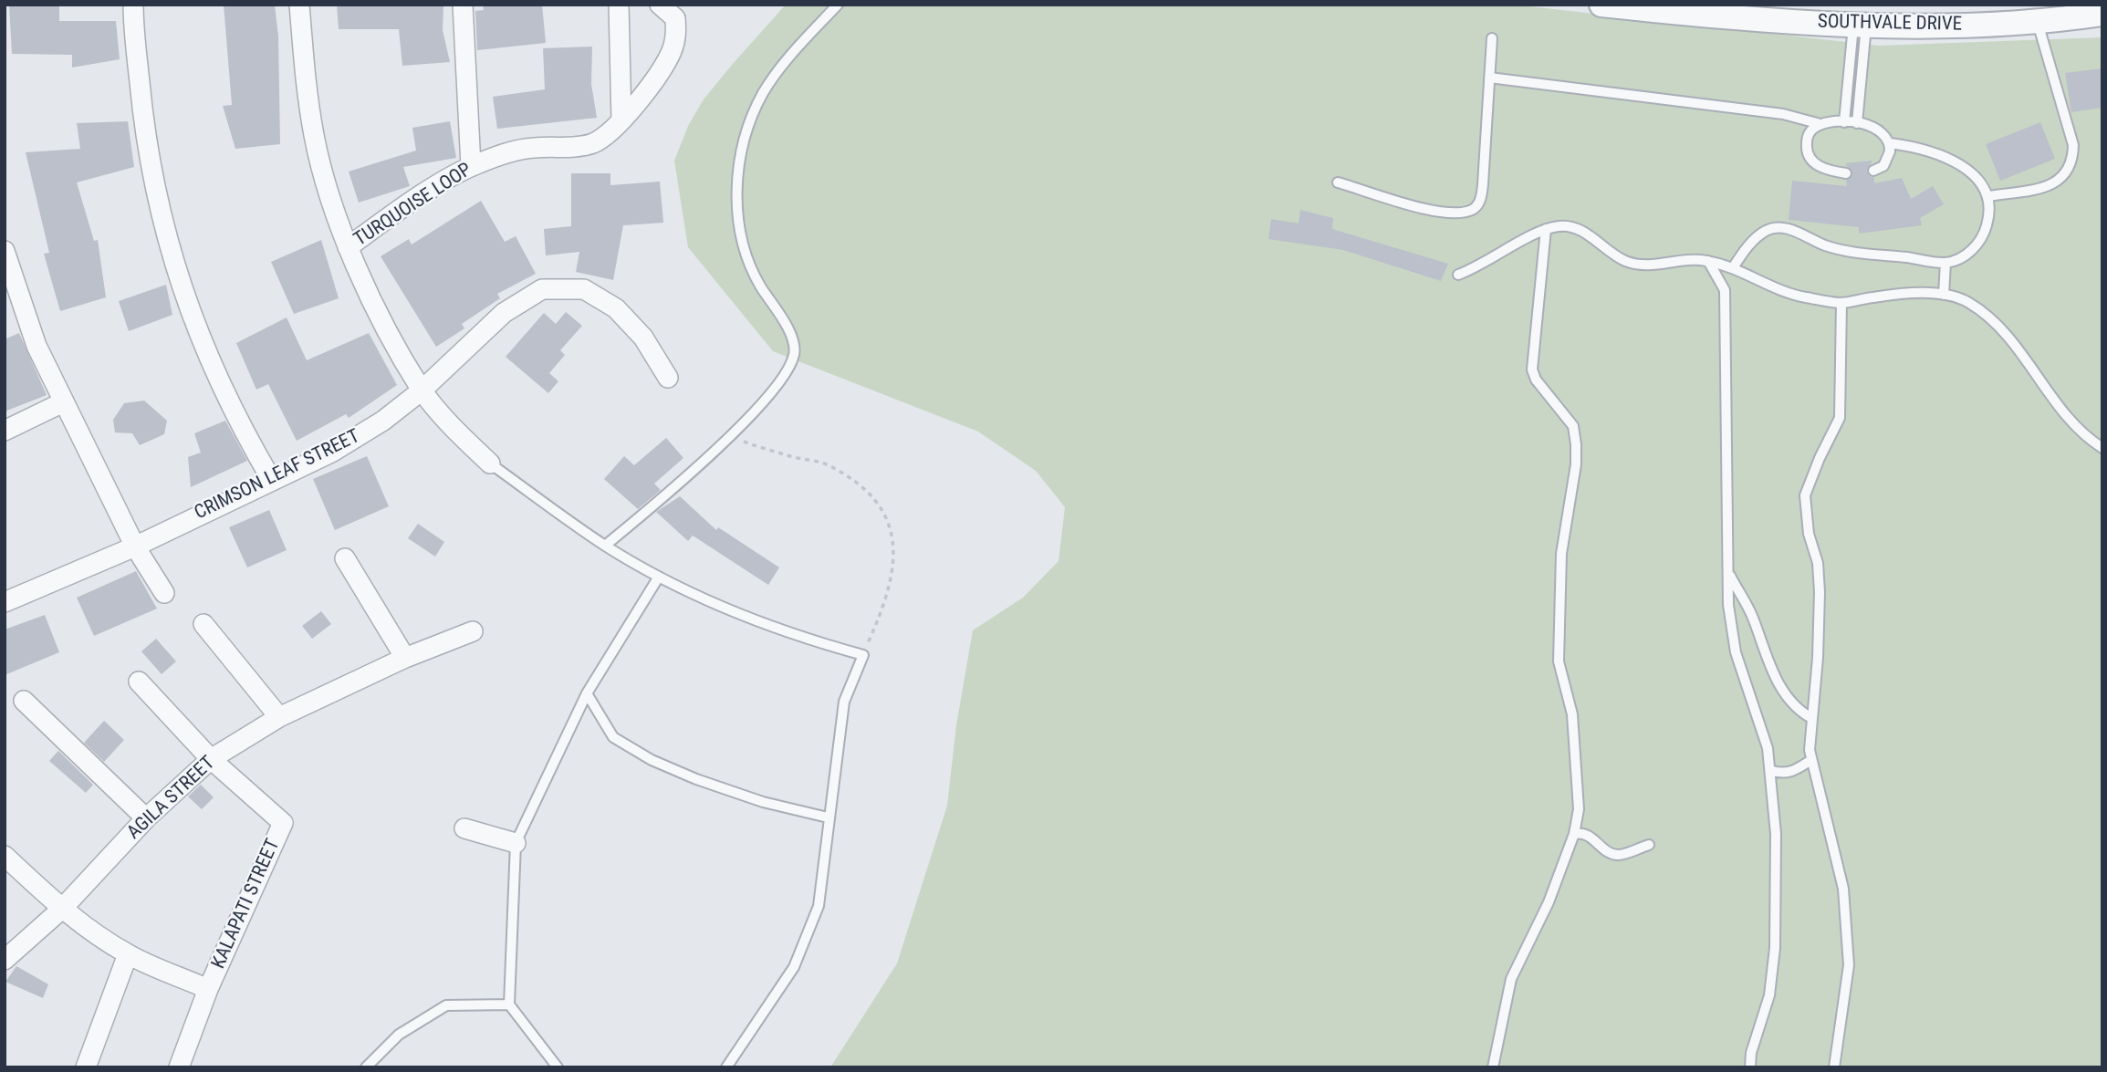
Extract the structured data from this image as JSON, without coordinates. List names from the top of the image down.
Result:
{
  "streets": {
    "street": [
      "SOUTHVALE DRIVE",
      "TURQUOISE LOOP",
      "CRIMSON LEAF STREET",
      "AGILA STREET",
      "KALAPATI STREET"
    ]
  },
  "crossings": [
    ["AGILA STREET", "KALAPATI STREET"]
  ]
}
